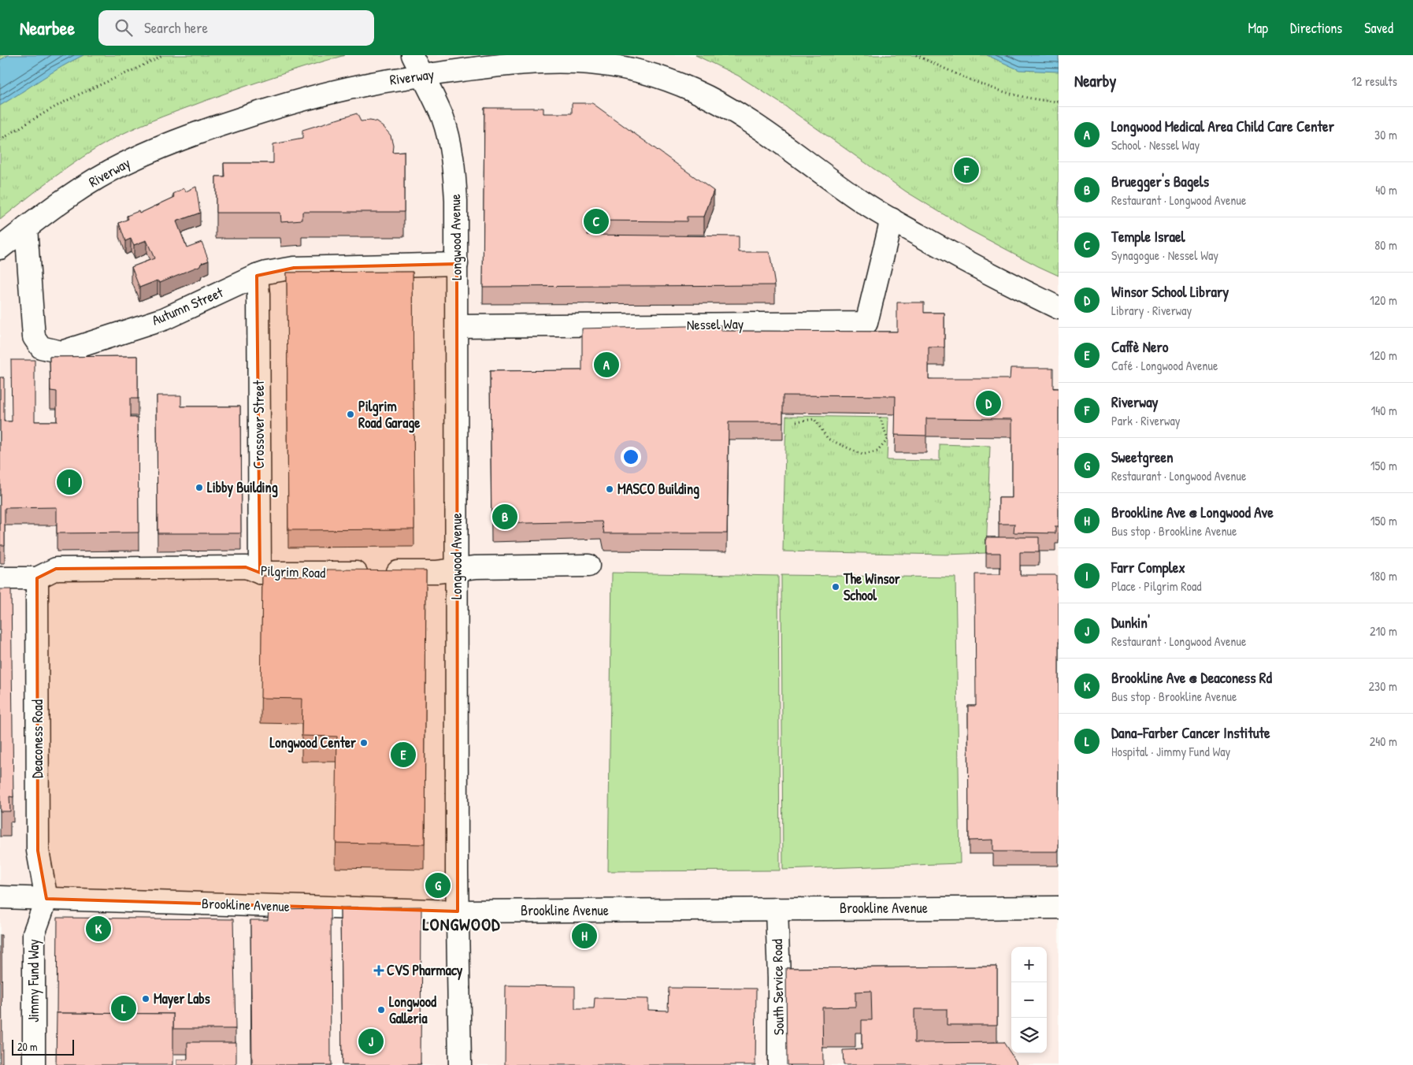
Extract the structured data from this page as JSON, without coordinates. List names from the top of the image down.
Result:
{
  "streets": {
    "main road": [
      "Riverway",
      "Longwood Avenue",
      "Autumn Street",
      "Nessel Way",
      "Crossover Street",
      "Pilgrim Road",
      "Deaconess Road",
      "Brookline Avenue",
      "Jimmy Fund Way",
      "South Service Road"
    ]
  },
  "crossings": [
    ["Riverway", "Longwood Avenue"],
    ["Riverway", "Autumn Street"],
    ["Riverway", "Nessel Way"],
    ["Longwood Avenue", "Autumn Street"],
    ["Longwood Avenue", "Nessel Way"],
    ["Longwood Avenue", "Pilgrim Road"],
    ["Longwood Avenue", "Brookline Avenue"],
    ["Autumn Street", "Crossover Street"],
    ["Crossover Street", "Pilgrim Road"],
    ["Pilgrim Road", "Deaconess Road"],
    ["Deaconess Road", "Brookline Avenue"],
    ["Deaconess Road", "Jimmy Fund Way"],
    ["Brookline Avenue", "Jimmy Fund Way"],
    ["Brookline Avenue", "South Service Road"]
  ],
  "districts": ["LONGWOOD"],
  "places": {
    "other": [
      "Pilgrim Road Garage",
      "Libby Building",
      "MASCO Building",
      "The Winsor School",
      "Longwood Center",
      "Mayer Labs",
      "Longwood Galleria"
    ],
    "health": ["CVS Pharmacy"]
  },
  "scale_bar": "20 m",
  "page": {
    "header": "Nearbee",
    "search": "Search here",
    "nav": ["Map", "Directions", "Saved"],
    "heading": ["Nearby", "12 results"],
    "list": [
      {
        "mark": "A",
        "name": "Longwood Medical Area Child Care Center",
        "note": "School · Nessel Way",
        "value": "30 m"
      },
      {
        "mark": "B",
        "name": "Bruegger's Bagels",
        "note": "Restaurant · Longwood Avenue",
        "value": "40 m"
      },
      {
        "mark": "C",
        "name": "Temple Israel",
        "note": "Synagogue · Nessel Way",
        "value": "80 m"
      },
      {
        "mark": "D",
        "name": "Winsor School Library",
        "note": "Library · Riverway",
        "value": "120 m"
      },
      {
        "mark": "E",
        "name": "Caffè Nero",
        "note": "Café · Longwood Avenue",
        "value": "120 m"
      },
      {
        "mark": "F",
        "name": "Riverway",
        "note": "Park · Riverway",
        "value": "140 m"
      },
      {
        "mark": "G",
        "name": "Sweetgreen",
        "note": "Restaurant · Longwood Avenue",
        "value": "150 m"
      },
      {
        "mark": "H",
        "name": "Brookline Ave @ Longwood Ave",
        "note": "Bus stop · Brookline Avenue",
        "value": "150 m"
      },
      {
        "mark": "I",
        "name": "Farr Complex",
        "note": "Place · Pilgrim Road",
        "value": "180 m"
      },
      {
        "mark": "J",
        "name": "Dunkin'",
        "note": "Restaurant · Longwood Avenue",
        "value": "210 m"
      },
      {
        "mark": "K",
        "name": "Brookline Ave @ Deaconess Rd",
        "note": "Bus stop · Brookline Avenue",
        "value": "230 m"
      },
      {
        "mark": "L",
        "name": "Dana-Farber Cancer Institute",
        "note": "Hospital · Jimmy Fund Way",
        "value": "240 m"
      }
    ],
    "pins": [
      "F",
      "C",
      "A",
      "D",
      "I",
      "B",
      "E",
      "G",
      "K",
      "H",
      "L",
      "J"
    ],
    "map_buttons": ["+", "−"],
    "scale": "20 m"
  }
}
